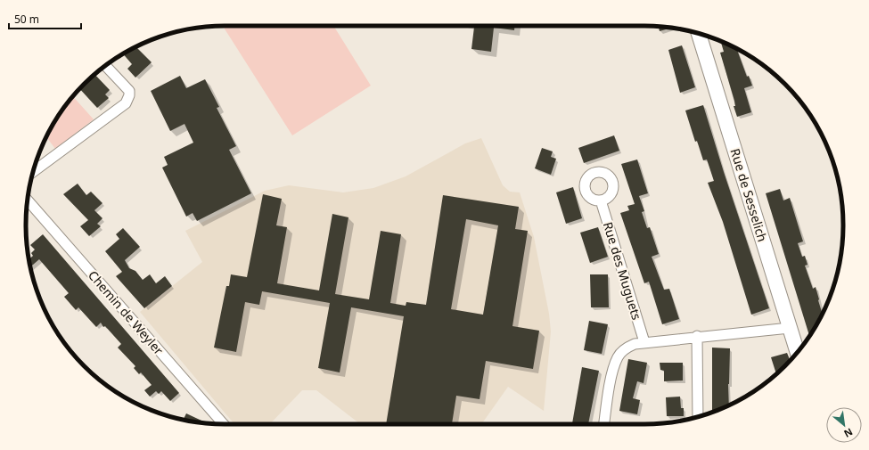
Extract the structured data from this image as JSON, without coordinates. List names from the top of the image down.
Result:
{
  "streets": {
    "street": ["Rue de Sesselich", "Rue des Muguets", "Chemin de Weyler"]
  },
  "scale_bar": "50 m",
  "north": "bottom right"
}
